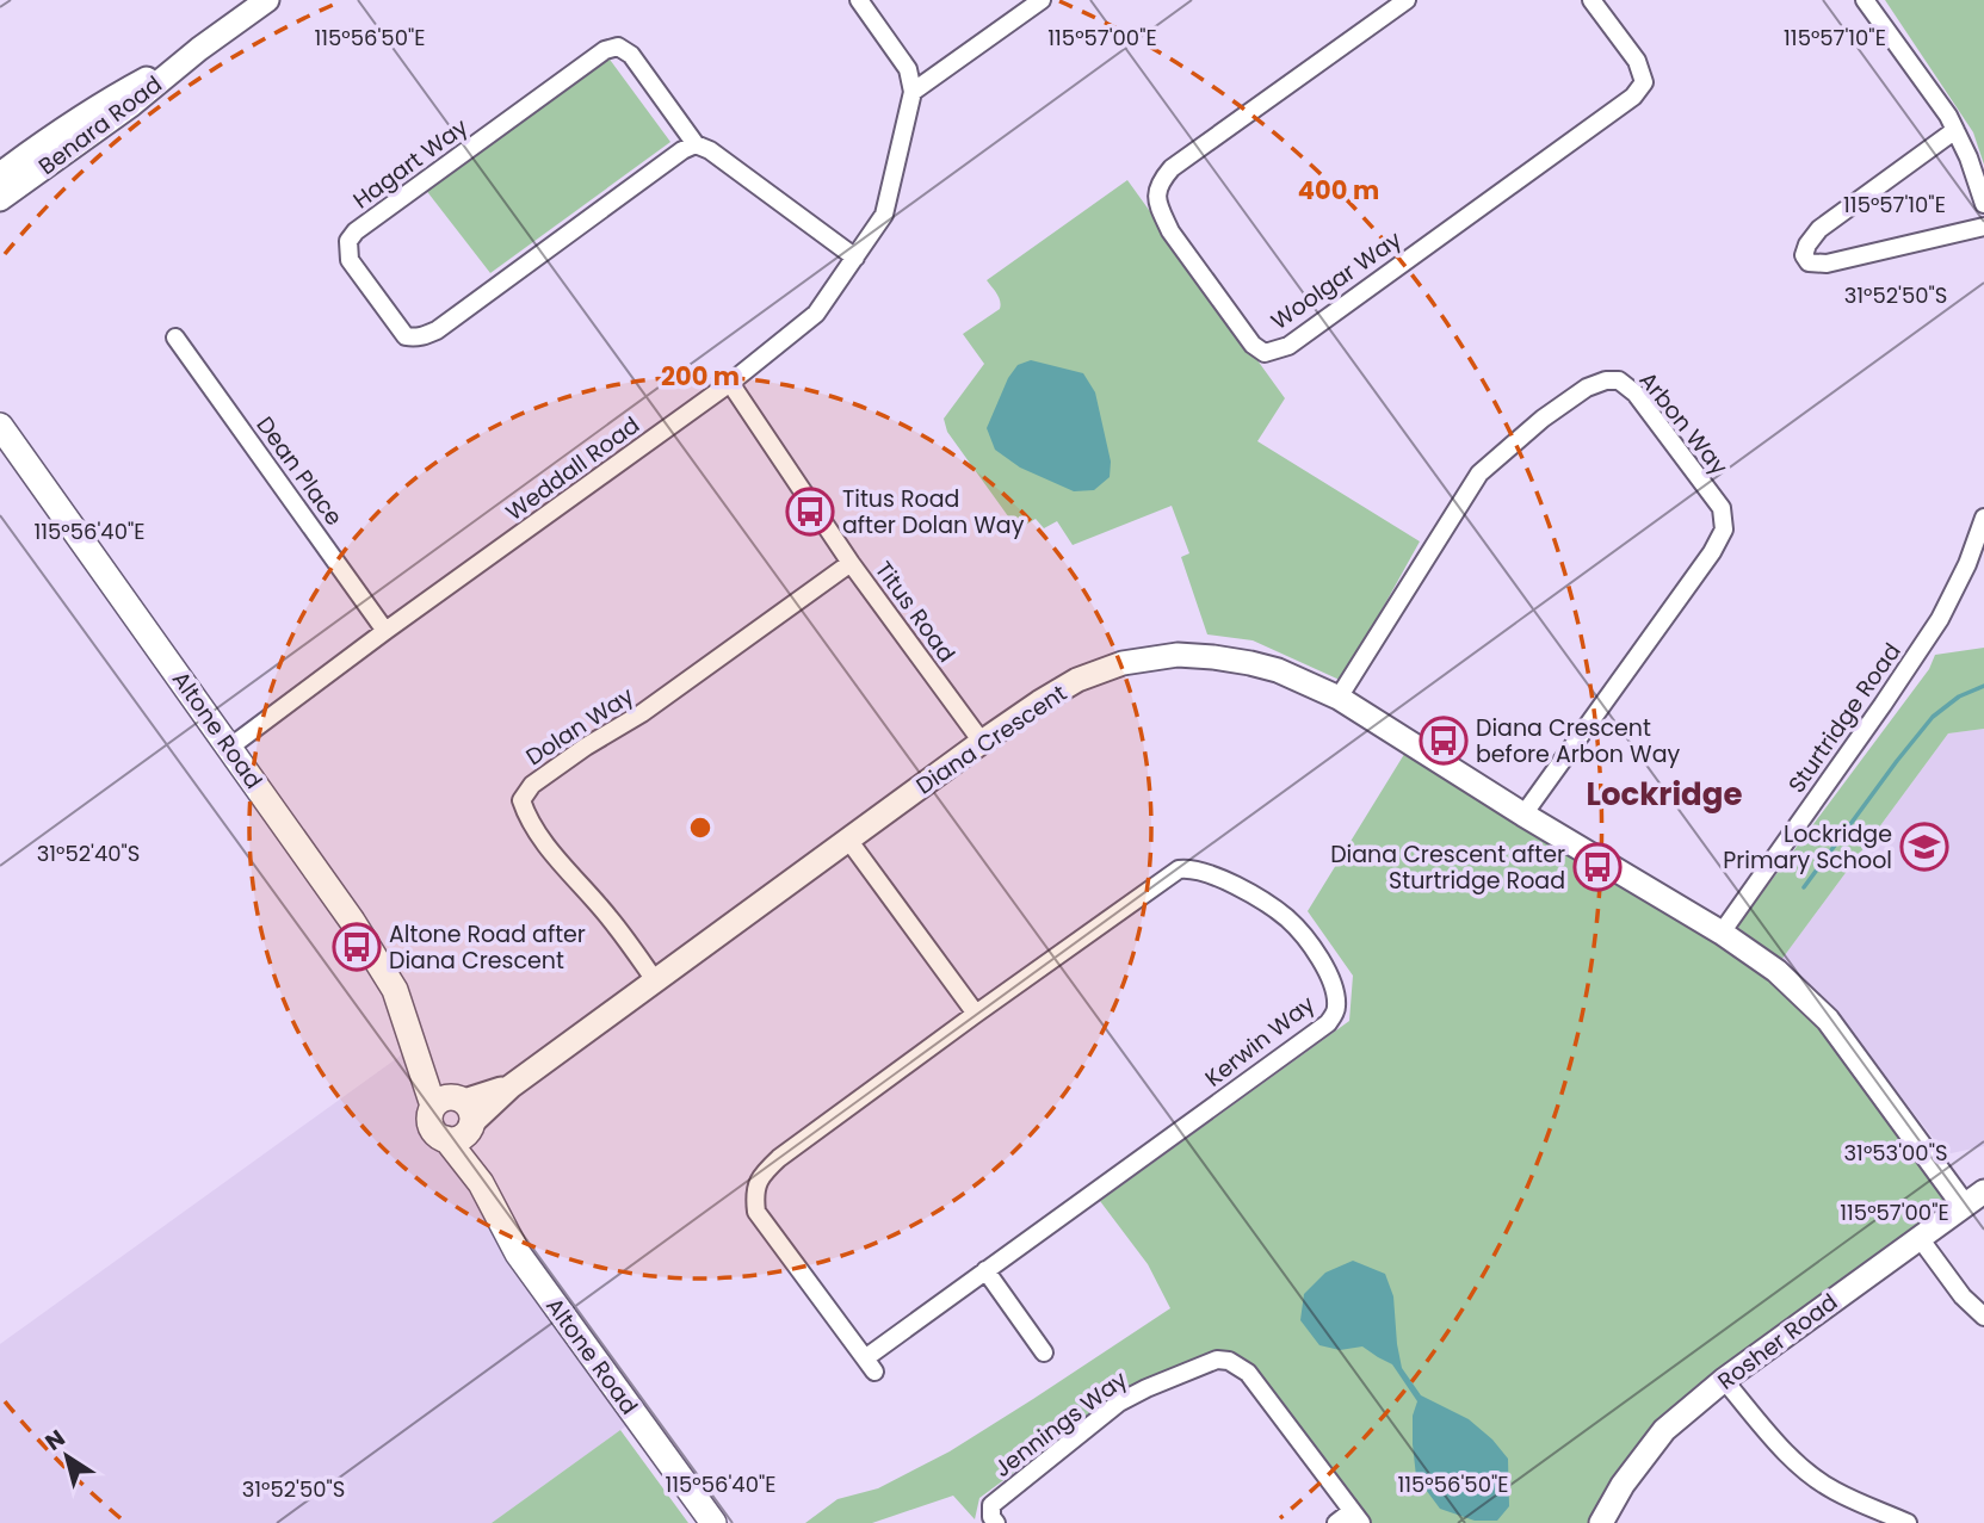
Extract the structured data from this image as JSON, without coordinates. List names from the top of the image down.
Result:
{
  "streets": {
    "main road": ["Altone Road"],
    "street": [
      "Benara Road",
      "Hagart Way",
      "Woolgar Way",
      "Arbon Way",
      "Weddall Road",
      "Dean Place",
      "Titus Road",
      "Sturtridge Road",
      "Dolan Way",
      "Diana Crescent",
      "Kerwin Way",
      "Rosher Road",
      "Jennings Way"
    ]
  },
  "crossings": [
    ["Hagart Way", "Weddall Road"],
    ["Arbon Way", "Diana Crescent"],
    ["Weddall Road", "Dean Place"],
    ["Weddall Road", "Titus Road"],
    ["Weddall Road", "Altone Road"],
    ["Titus Road", "Dolan Way"],
    ["Titus Road", "Diana Crescent"],
    ["Sturtridge Road", "Diana Crescent"],
    ["Dolan Way", "Diana Crescent"],
    ["Altone Road", "Diana Crescent"],
    ["Diana Crescent", "Rosher Road"]
  ],
  "districts": ["Lockridge"],
  "places": {
    "bus stop": [
      "Titus Road after Dolan Way",
      "Diana Crescent before Arbon Way",
      "Diana Crescent after Sturtridge Road",
      "Altone Road after Diana Crescent"
    ],
    "school or university": ["Lockridge Primary School"]
  },
  "north": "top left",
  "coordinates": [
    "115°56'50\"E",
    "115°57'00\"E",
    "115°57'10\"E",
    "31°52'50\"S",
    "115°56'40\"E",
    "31°52'40\"S",
    "31°53'00\"S"
  ],
  "rings": ["400 m", "200 m"]
}
